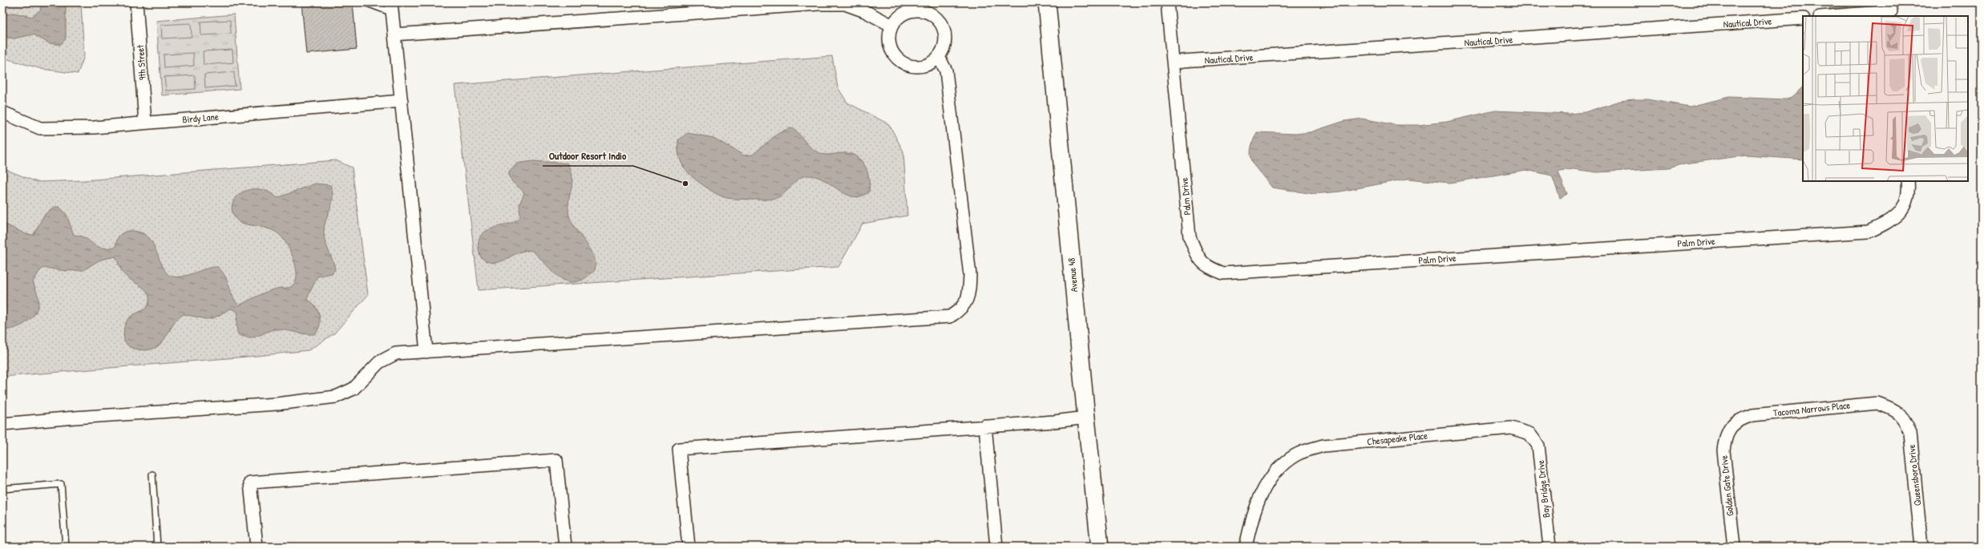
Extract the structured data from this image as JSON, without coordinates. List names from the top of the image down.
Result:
{
  "streets": {
    "main road": ["Avenue 48"],
    "street": [
      "Nautical Drive",
      "9th Street",
      "Birdy Lane",
      "Palm Drive",
      "Tacoma Narrows Place",
      "Chesapeake Place",
      "Queensboro Drive",
      "Golden Gate Drive",
      "Bay Bridge Drive"
    ]
  },
  "crossings": [
    ["Nautical Drive", "Palm Drive"],
    ["9th Street", "Birdy Lane"],
    ["Tacoma Narrows Place", "Queensboro Drive"],
    ["Tacoma Narrows Place", "Golden Gate Drive"],
    ["Chesapeake Place", "Bay Bridge Drive"]
  ],
  "places": ["Outdoor Resort Indio"]
}
